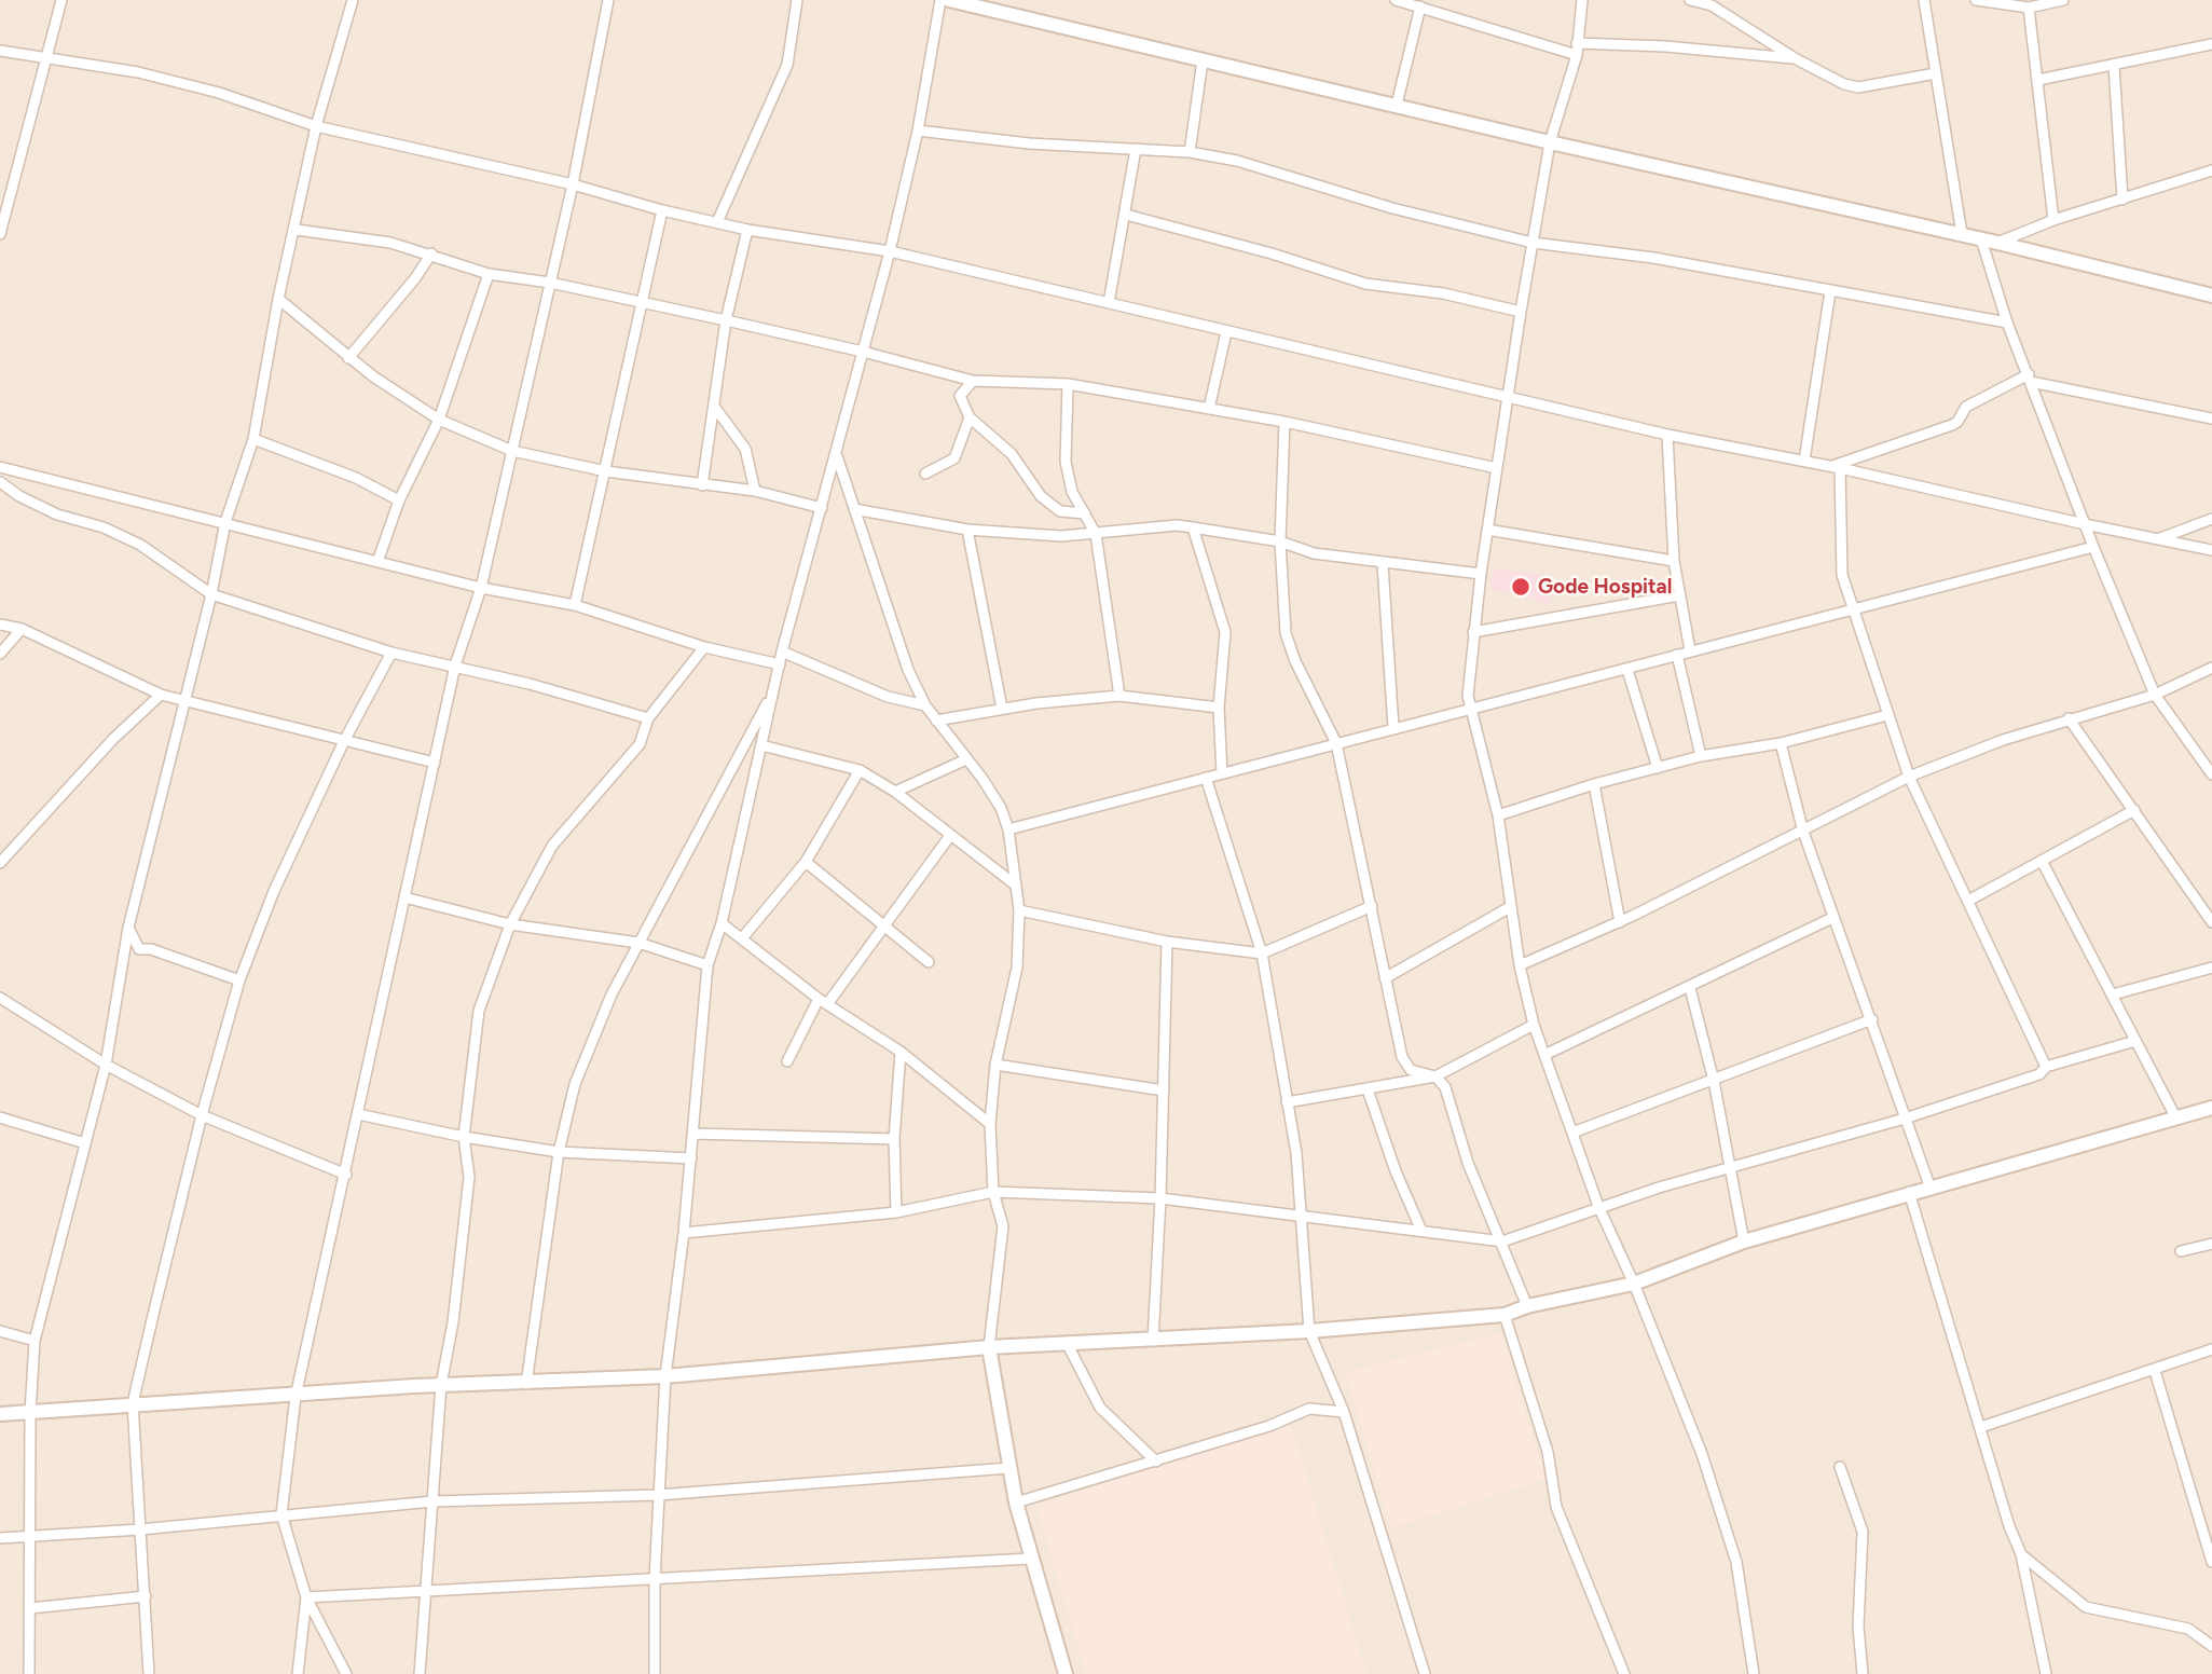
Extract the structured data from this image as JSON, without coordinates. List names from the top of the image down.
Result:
{
  "places": ["Gode Hospital"]
}
